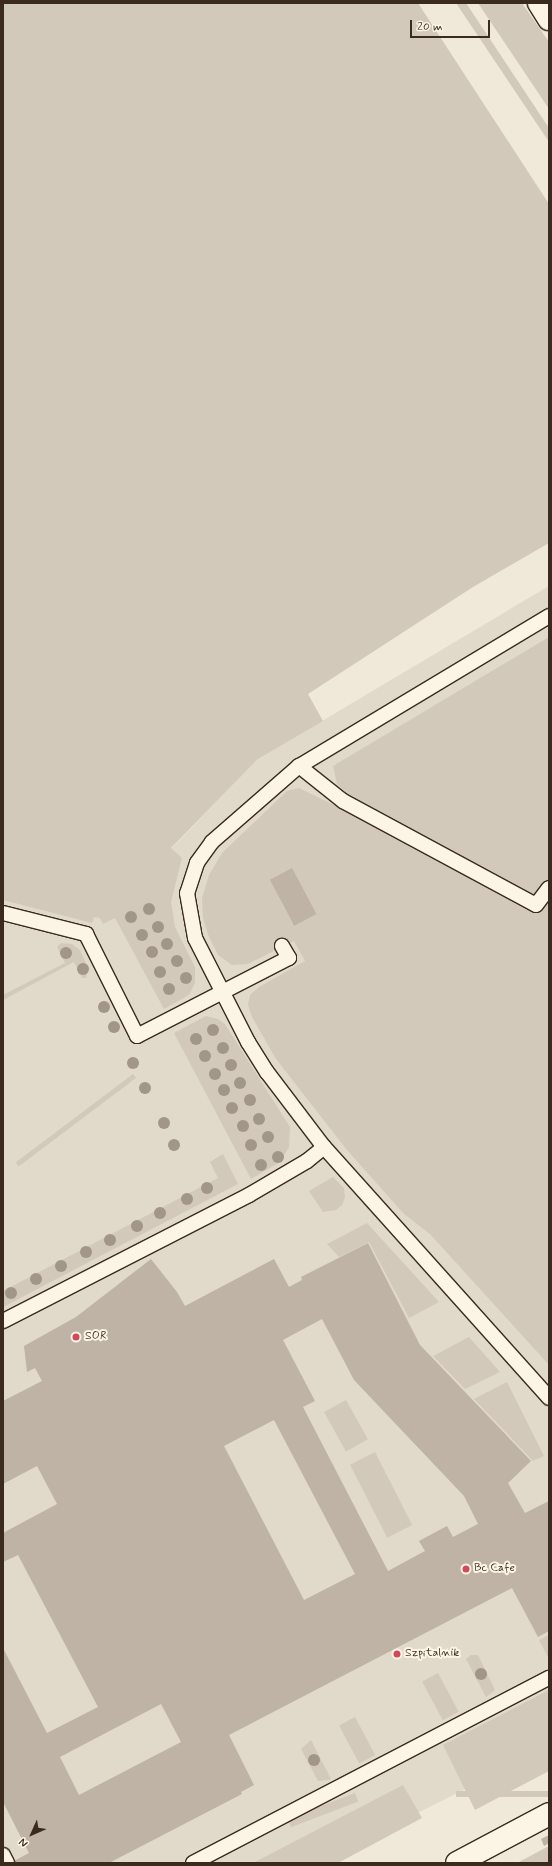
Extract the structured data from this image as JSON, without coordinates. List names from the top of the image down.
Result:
{
  "places": ["SOR", "Bc Cafe", "Szpitalnik"],
  "scale_bar": "20 m",
  "north": "bottom left"
}
